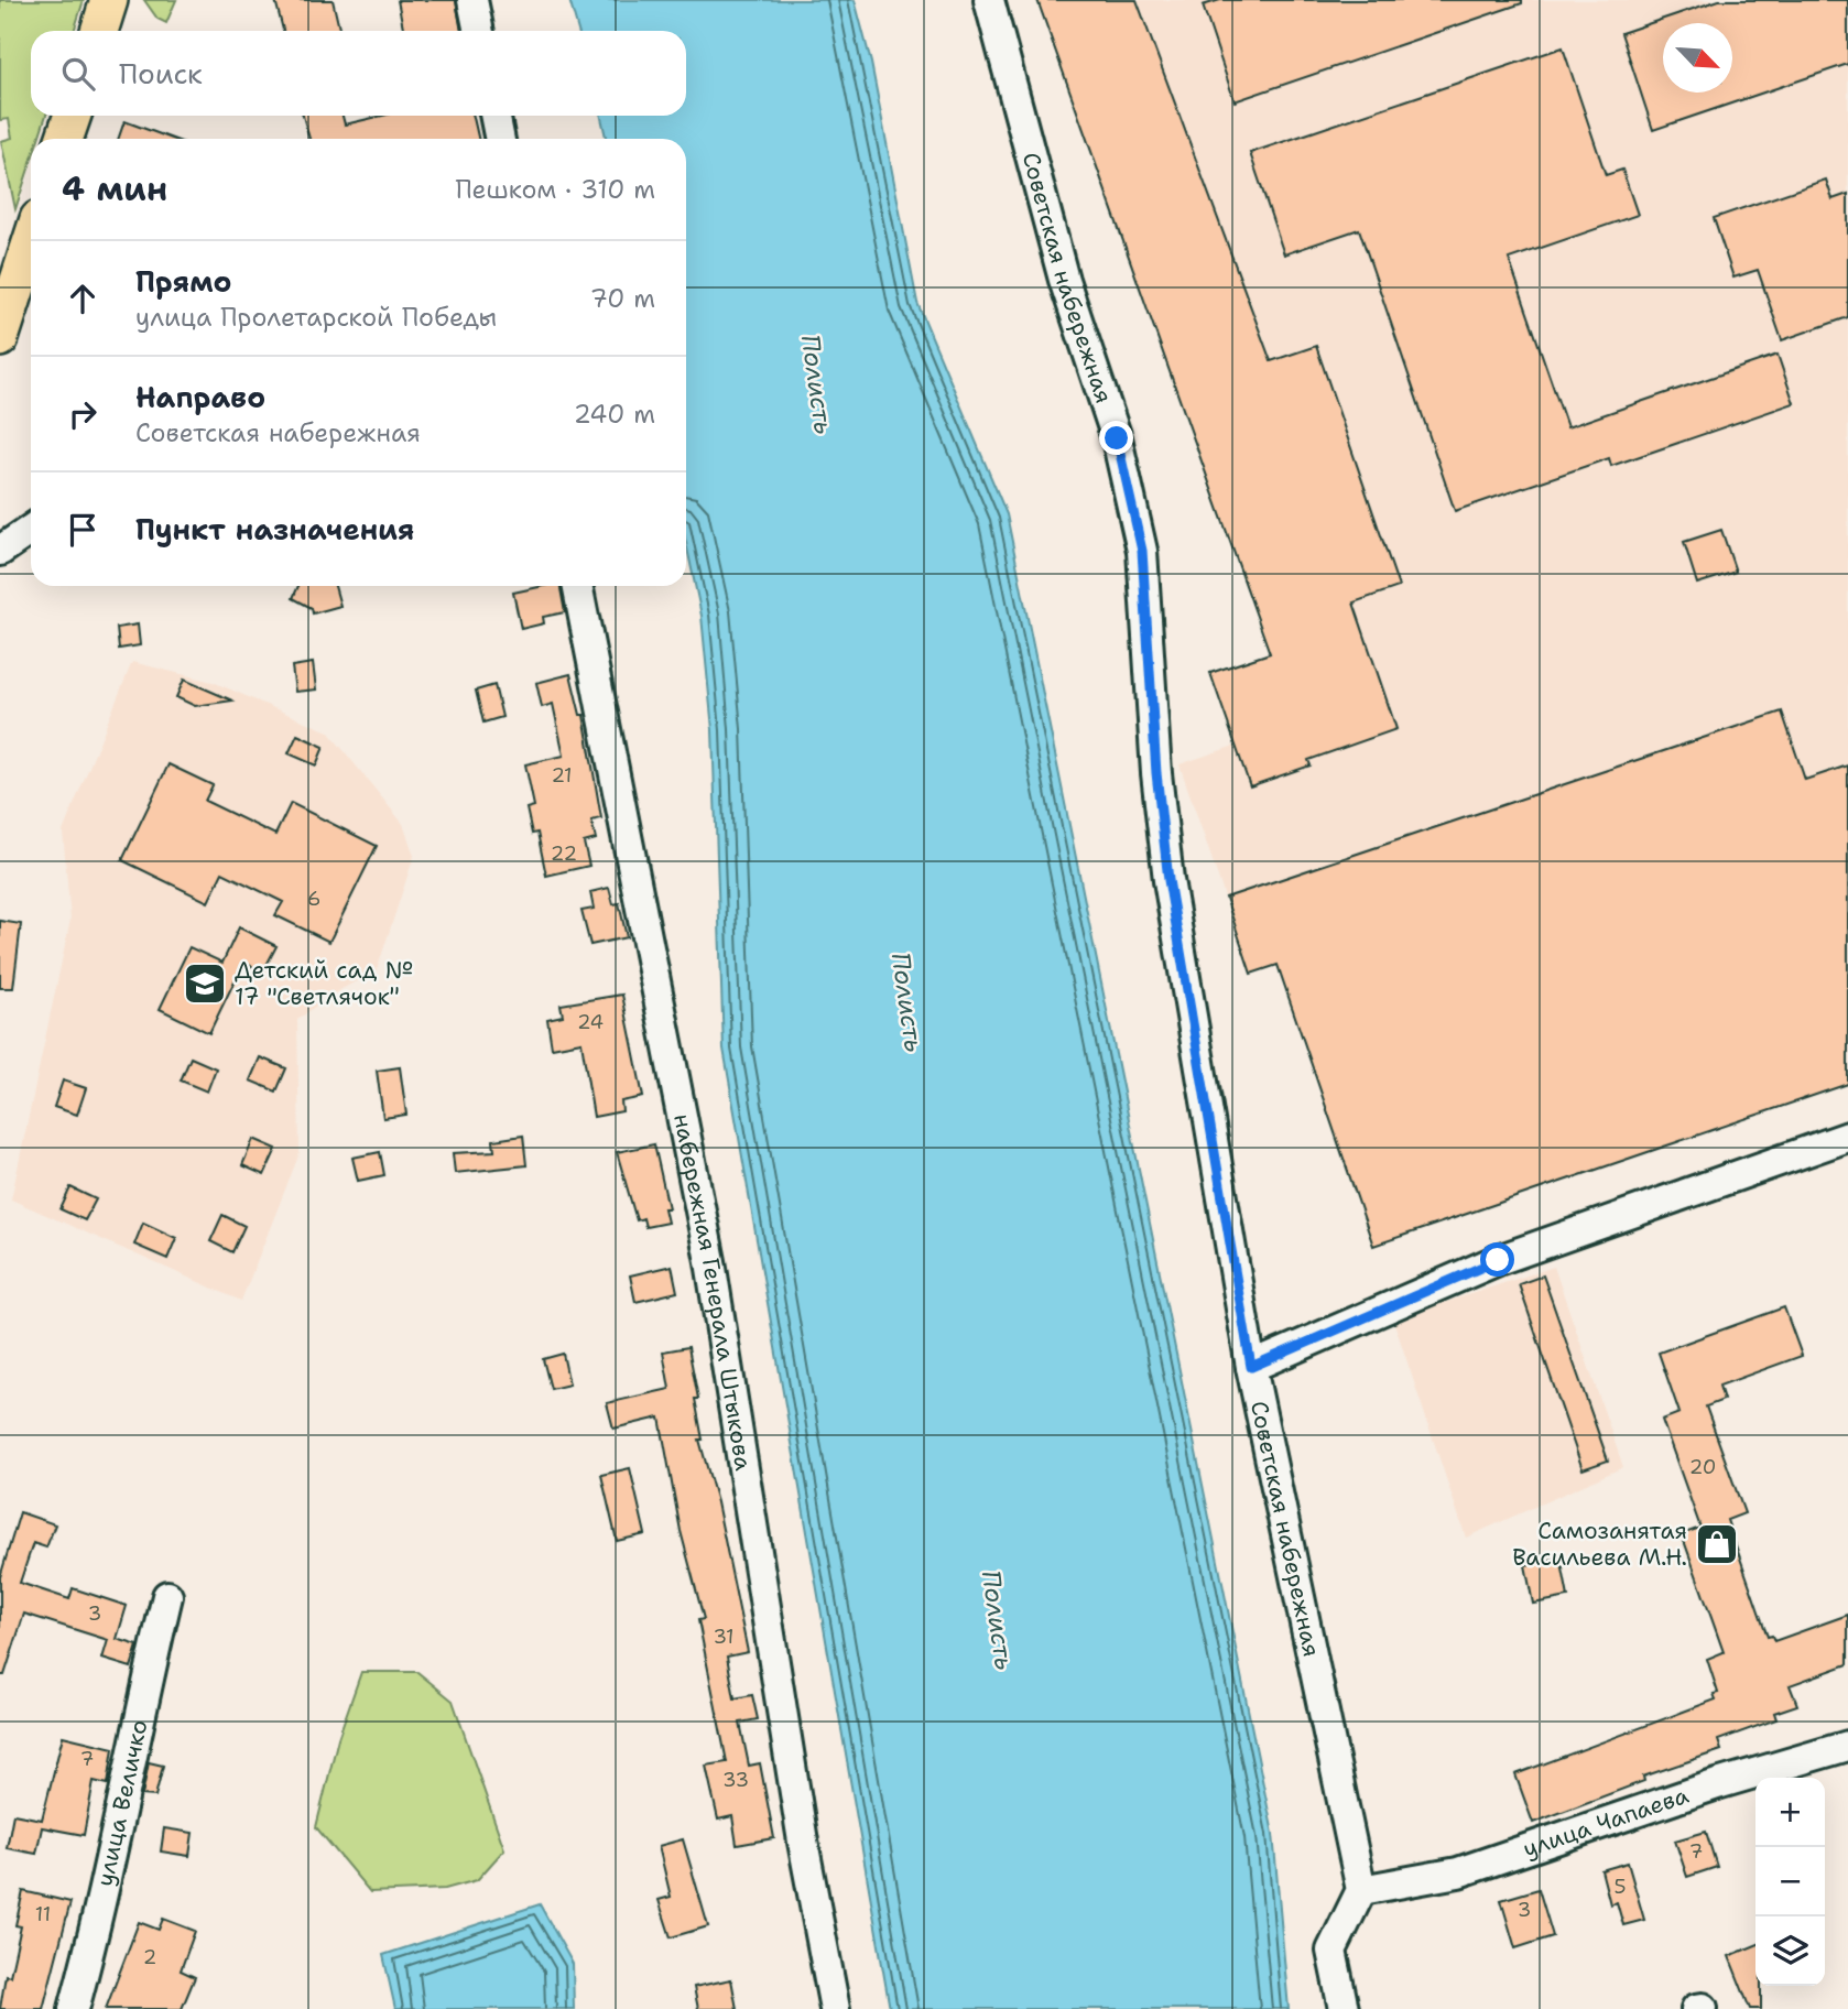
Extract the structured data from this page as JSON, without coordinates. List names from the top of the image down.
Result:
{
  "streets": {
    "street": [
      "Советская набережная",
      "набережная Генерала Штыкова",
      "улица Величко",
      "улица Чапаева"
    ]
  },
  "crossings": [
    ["Советская набережная", "улица Чапаева"]
  ],
  "water": ["Полисть"],
  "places": {
    "school or university": ["Детский сад № 17 \"Светлячок\""],
    "shop": ["Самозанятая Васильева М.Н."]
  },
  "house_numbers": [
    "21",
    "22",
    "6",
    "24",
    "20",
    "3",
    "31",
    "7",
    "33",
    "7",
    "5",
    "3",
    "11",
    "2"
  ],
  "north": "bottom right",
  "page": {
    "search": "Поиск",
    "heading": ["4 мин", "Пешком · 310 m"],
    "list": [
      ["Прямо", "улица Пролетарской Победы", "70 m"],
      ["Направо", "Советская набережная", "240 m"],
      "Пункт назначения"
    ],
    "map_buttons": ["+", "−"]
  }
}
